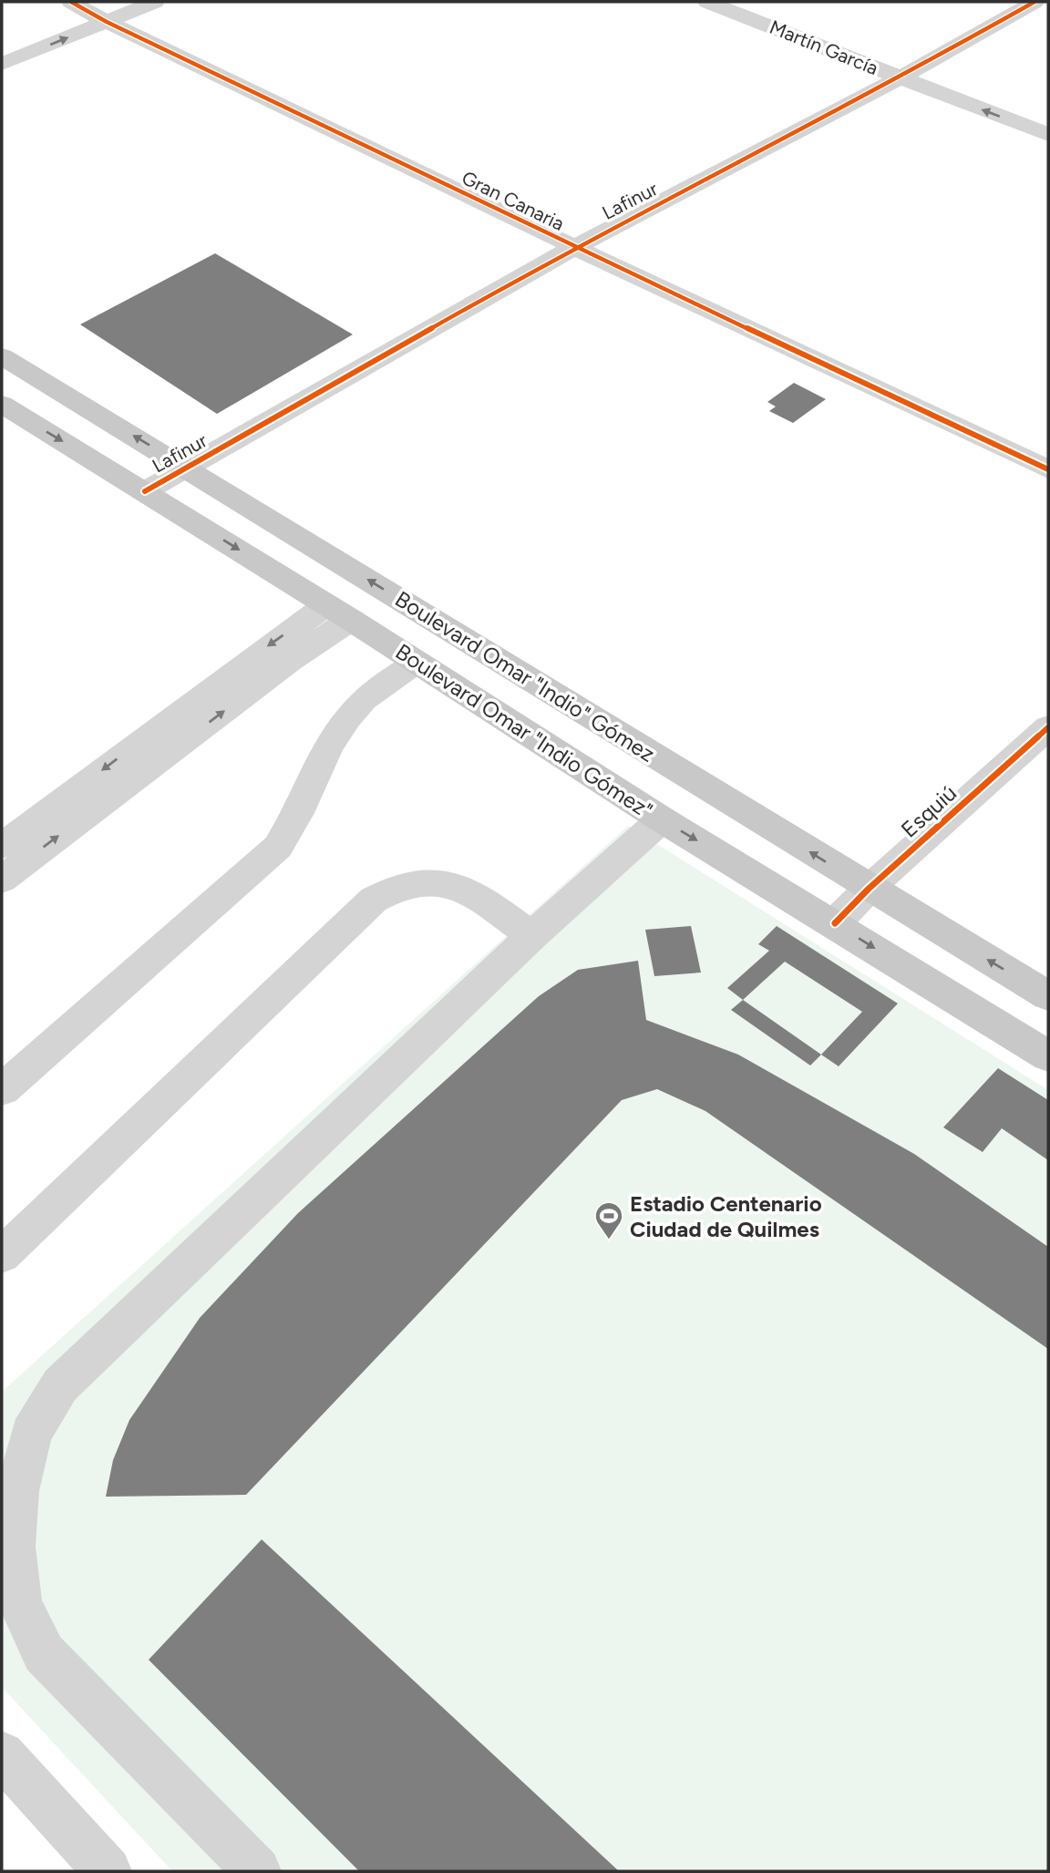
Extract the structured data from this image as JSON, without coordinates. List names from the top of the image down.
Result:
{
  "streets": {
    "main road": ["Boulevard Omar \"Indio\" Gómez", "Boulevard Omar \"Indio Gómez\""],
    "street": [
      "Martín García",
      "Gran Canaria",
      "Lafinur",
      "Esquiú"
    ]
  },
  "crossings": [
    ["Martín García", "Lafinur"],
    ["Gran Canaria", "Lafinur"],
    ["Lafinur", "Boulevard Omar \"Indio\" Gómez"],
    ["Lafinur", "Boulevard Omar \"Indio Gómez\""],
    ["Boulevard Omar \"Indio\" Gómez", "Esquiú"],
    ["Boulevard Omar \"Indio Gómez\"", "Esquiú"]
  ],
  "one_way": ["Martín García", "Boulevard Omar \"Indio\" Gómez", "Boulevard Omar \"Indio Gómez\""],
  "places": {
    "sports": ["Estadio Centenario Ciudad de Quilmes"]
  }
}
